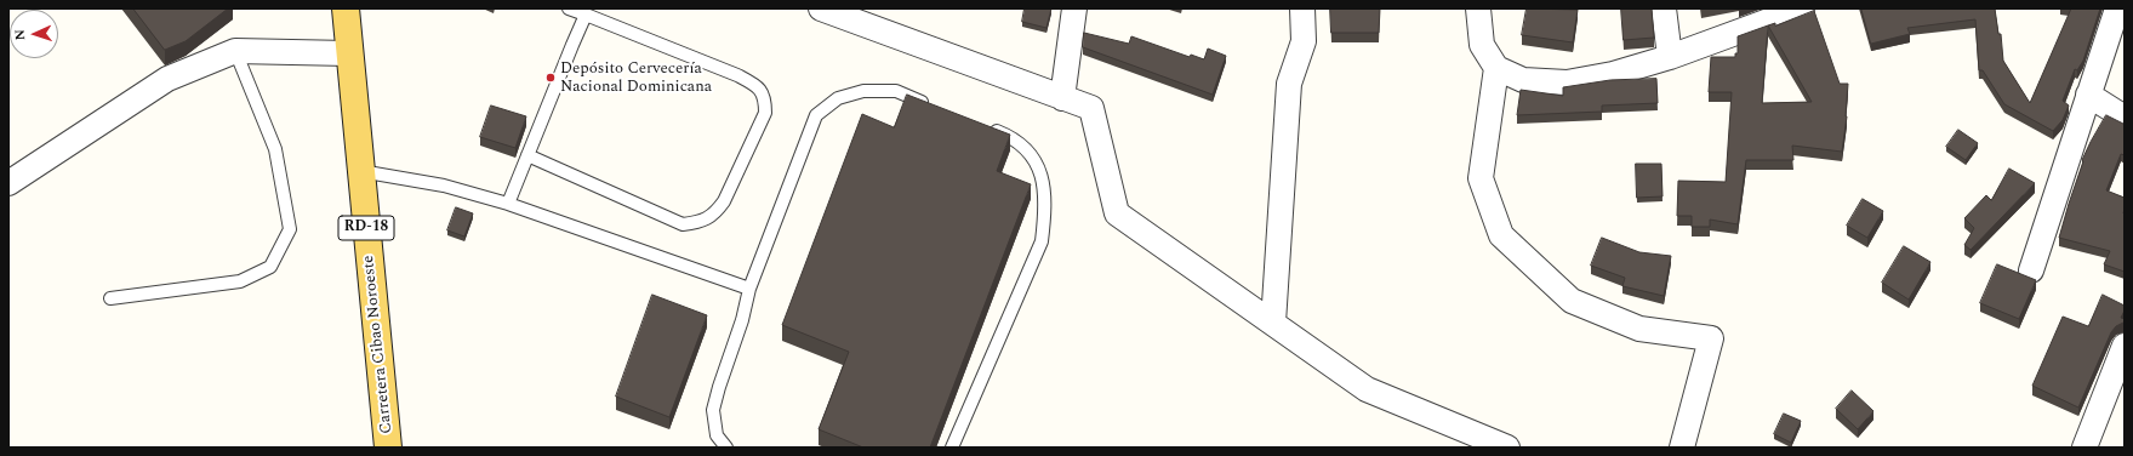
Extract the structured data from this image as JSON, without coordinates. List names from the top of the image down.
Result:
{
  "streets": {
    "main road": ["RD-18", "Carretera Cibao Noroeste"]
  },
  "places": ["Depósito Cervecería Nacional Dominicana"],
  "north": "left"
}
